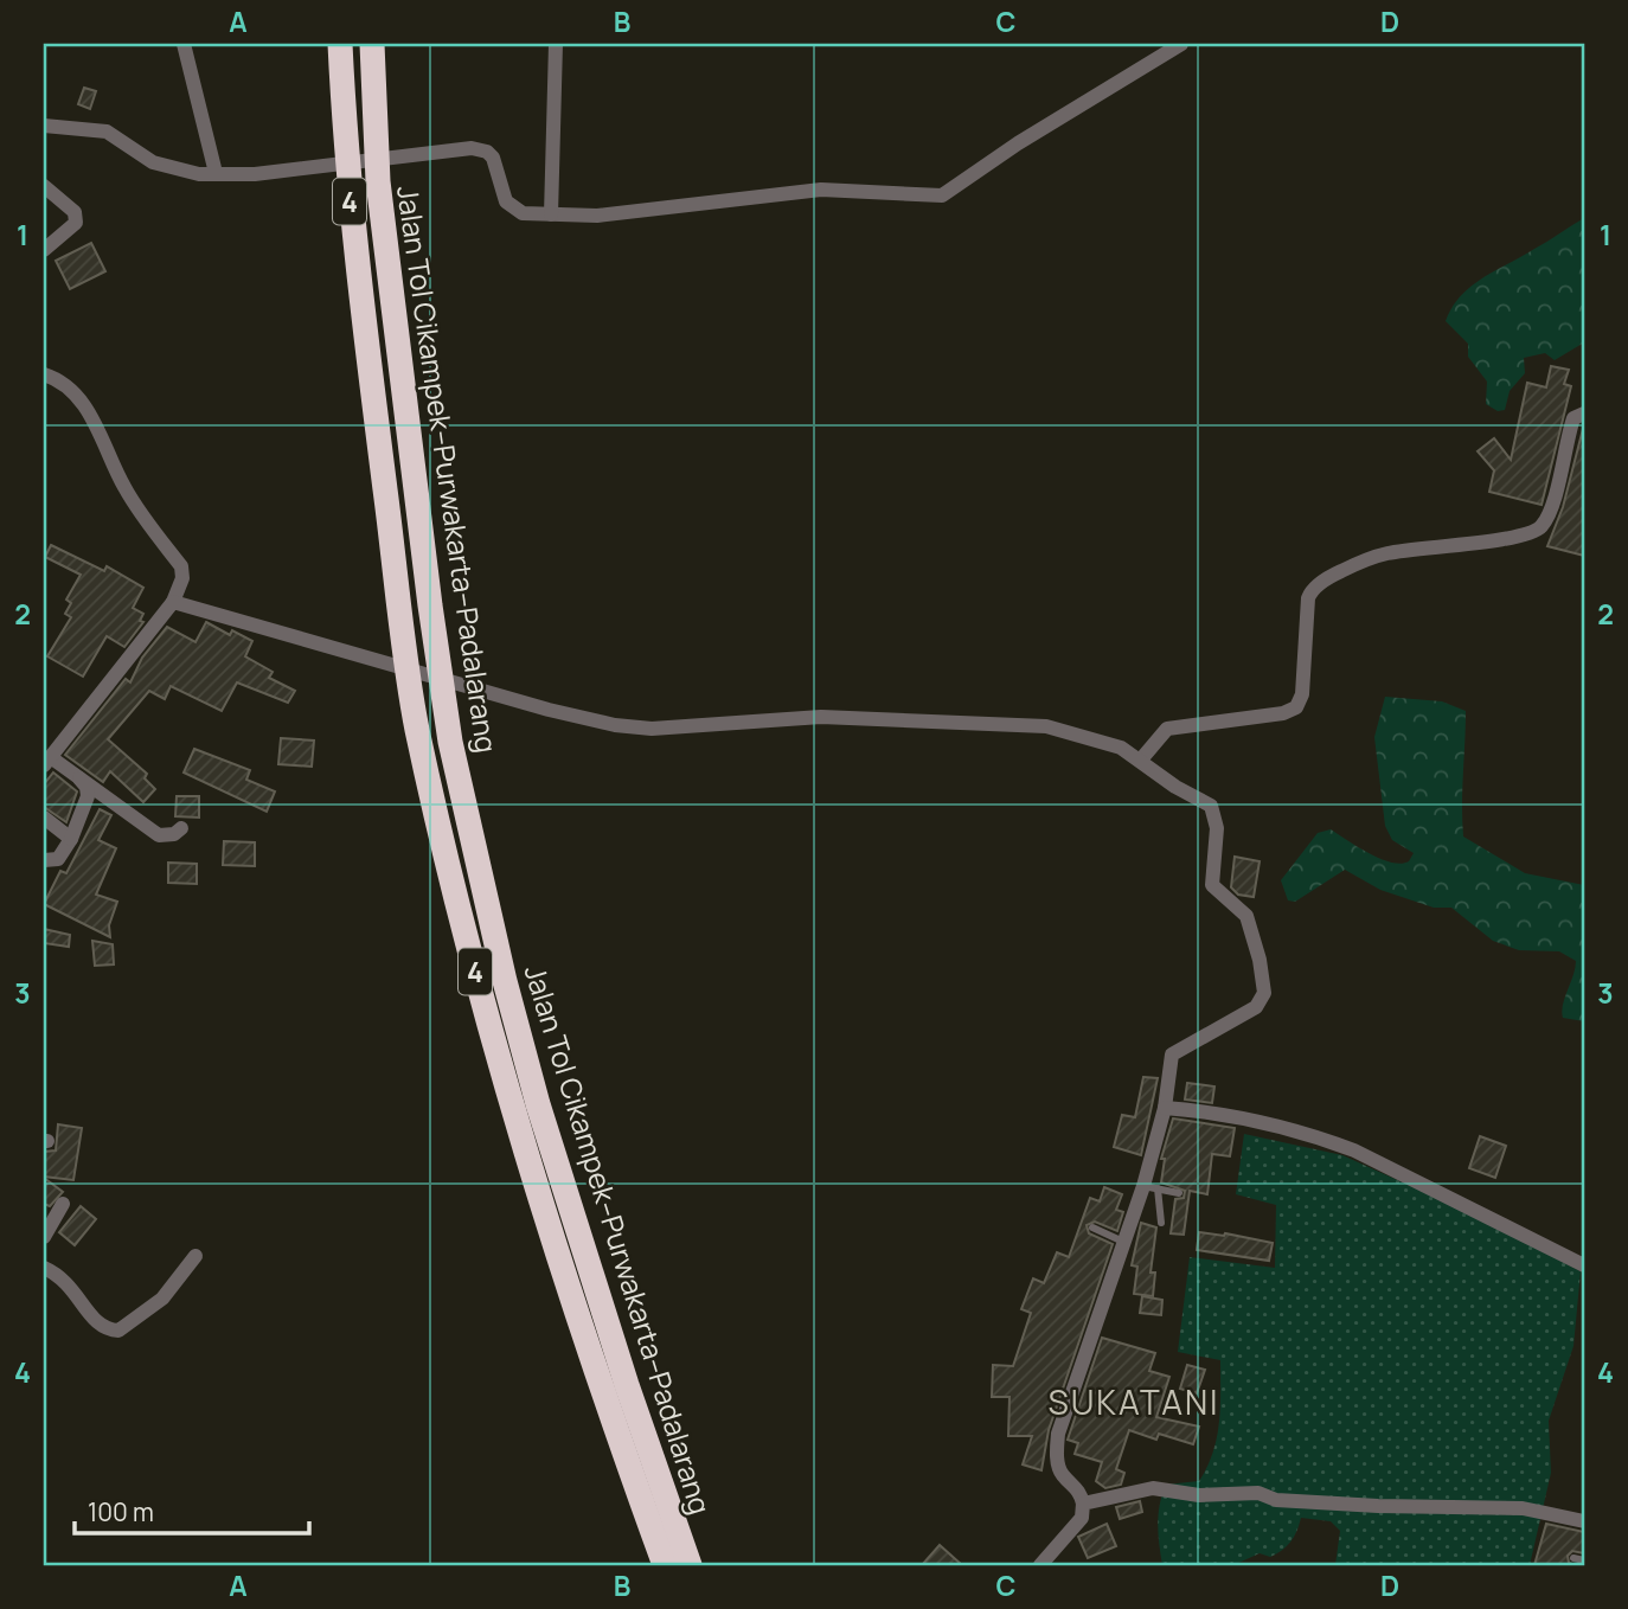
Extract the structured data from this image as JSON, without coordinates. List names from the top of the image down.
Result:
{
  "streets": {
    "highway": ["4", "Jalan Tol Cikampek–Purwakarta–Padalarang"]
  },
  "districts": ["SUKATANI"],
  "scale_bar": "100 m",
  "grid": {
    "columns": [
      "A",
      "B",
      "C",
      "D"
    ],
    "rows": [
      "1",
      "2",
      "3",
      "4"
    ]
  }
}
